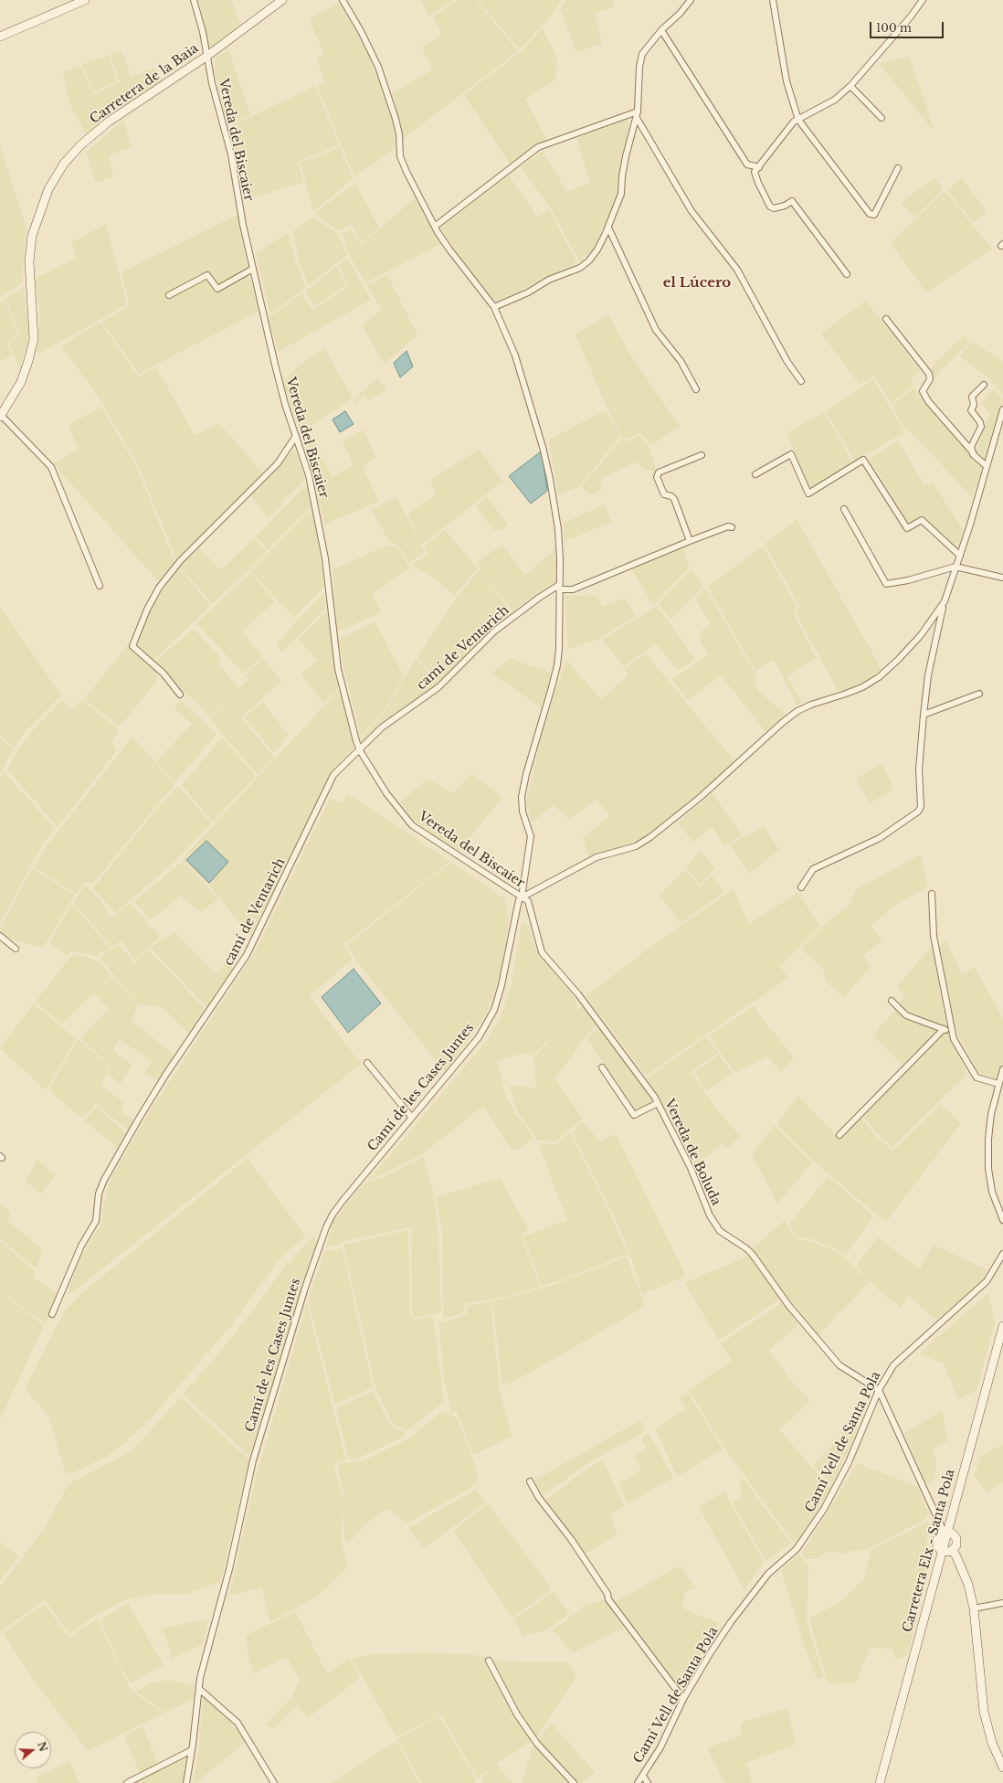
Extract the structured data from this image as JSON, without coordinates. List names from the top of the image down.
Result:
{
  "streets": {
    "main road": ["Carretera de la Baia", "Carretera Elx - Santa Pola"],
    "street": [
      "Vereda del Biscaier",
      "camí de Ventarich",
      "Camí de les Cases Juntes",
      "Vereda de Boluda",
      "Camí Vell de Santa Pola"
    ]
  },
  "crossings": [
    ["Carretera de la Baia", "Vereda del Biscaier"],
    ["Vereda del Biscaier", "camí de Ventarich"],
    ["Vereda del Biscaier", "Camí de les Cases Juntes"],
    ["Vereda del Biscaier", "Vereda de Boluda"],
    ["camí de Ventarich", "Camí de les Cases Juntes"],
    ["Camí de les Cases Juntes", "Vereda de Boluda"],
    ["Vereda de Boluda", "Camí Vell de Santa Pola"]
  ],
  "districts": ["el Lúcero"],
  "scale_bar": "100 m",
  "north": "right"
}
